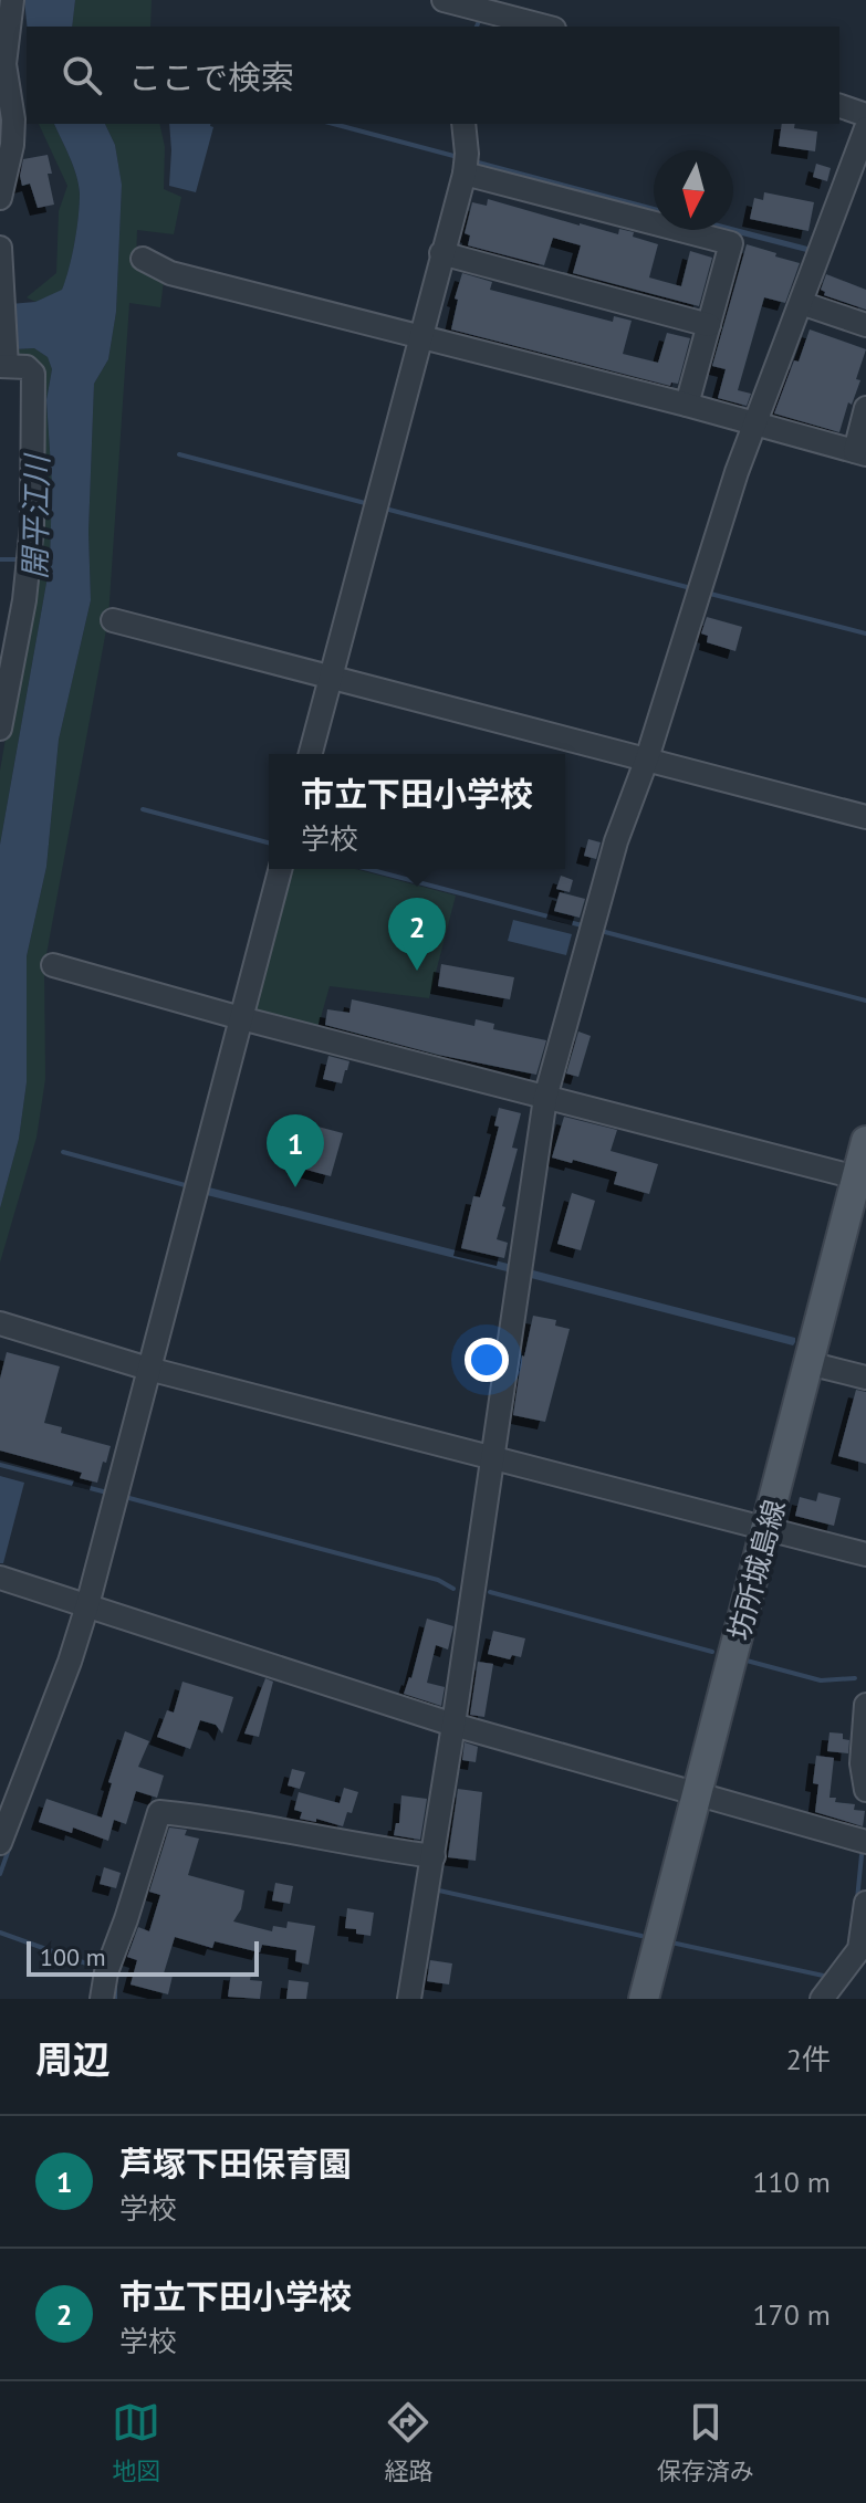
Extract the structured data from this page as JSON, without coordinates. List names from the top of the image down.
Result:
{
  "streets": {
    "main road": ["坊所城島線"]
  },
  "water": ["開平江川"],
  "scale_bar": "100 m",
  "north": "bottom",
  "page": {
    "search": "ここで検索",
    "popup": ["市立下田小学校", "学校"],
    "pins": ["2", "1"],
    "scale": "100 m",
    "heading": ["周辺", "2件"],
    "list": [
      {
        "mark": "1",
        "name": "芦塚下田保育園",
        "note": "学校",
        "value": "110 m"
      },
      {
        "mark": "2",
        "name": "市立下田小学校",
        "note": "学校",
        "value": "170 m"
      }
    ],
    "nav": ["地図", "経路", "保存済み"]
  }
}
